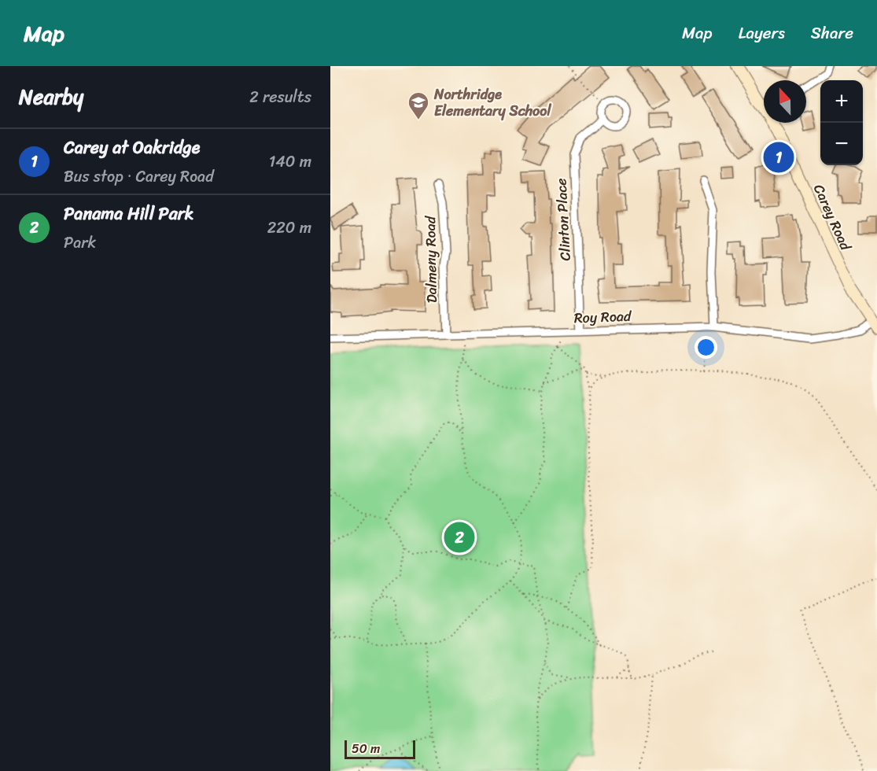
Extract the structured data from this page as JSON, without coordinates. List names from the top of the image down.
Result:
{
  "streets": {
    "street": [
      "Carey Road",
      "Clinton Place",
      "Dalmeny Road",
      "Roy Road"
    ]
  },
  "crossings": [
    ["Carey Road", "Roy Road"],
    ["Clinton Place", "Roy Road"],
    ["Dalmeny Road", "Roy Road"]
  ],
  "places": {
    "school or university": ["Northridge Elementary School"]
  },
  "scale_bar": "50 m",
  "north": "top",
  "page": {
    "header": "Map",
    "nav": ["Map", "Layers", "Share"],
    "heading": ["Nearby", "2 results"],
    "map_buttons": ["+", "−"],
    "list": [
      {
        "mark": "1",
        "name": "Carey at Oakridge",
        "note": "Bus stop · Carey Road",
        "value": "140 m"
      },
      {
        "mark": "2",
        "name": "Panama Hill Park",
        "note": "Park",
        "value": "220 m"
      }
    ],
    "pins": ["1", "2"],
    "scale": "50 m"
  }
}
